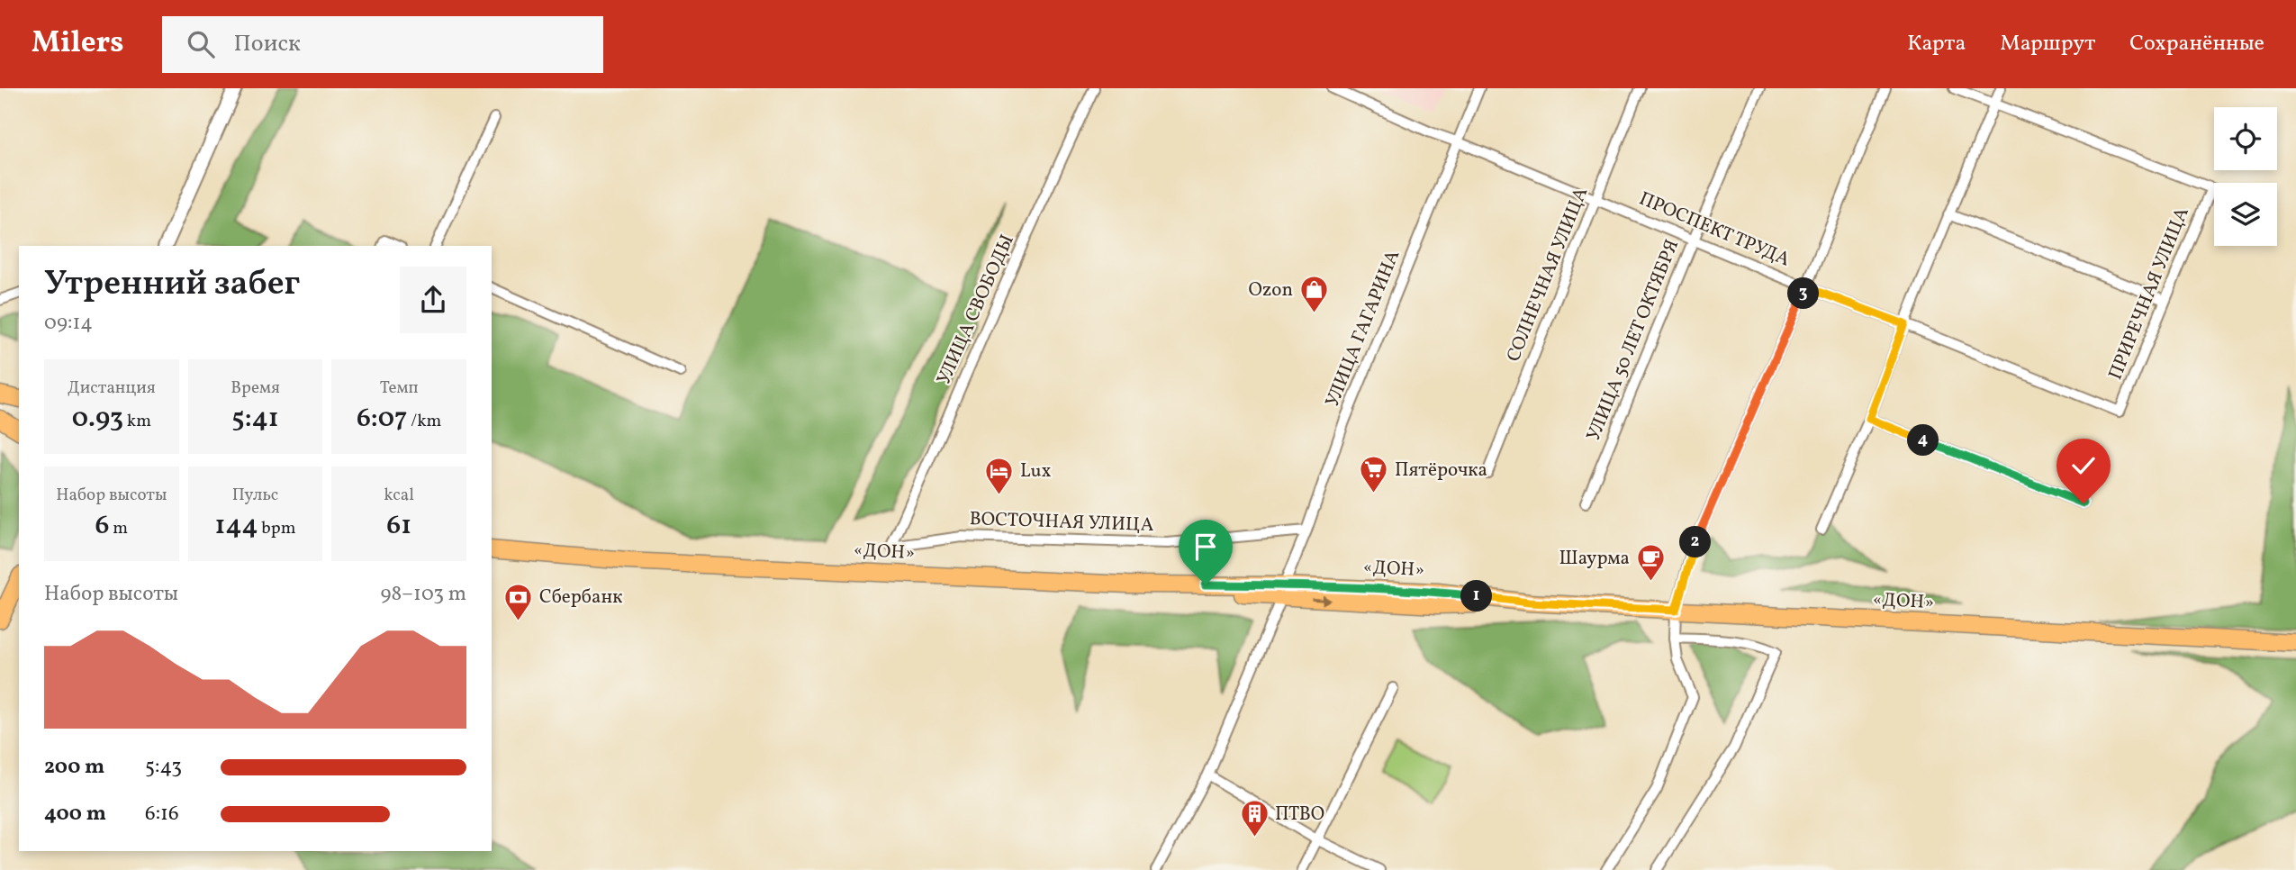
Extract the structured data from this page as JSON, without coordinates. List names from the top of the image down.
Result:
{
  "streets": {
    "main road": ["«ДОН»"],
    "street": [
      "ПРОСПЕКТ ТРУДА",
      "СОЛНЕЧНАЯ УЛИЦА",
      "ПРИРЕЧНАЯ УЛИЦА",
      "УЛИЦА СВОБОДЫ",
      "УЛИЦА ГАГАРИНА",
      "УЛИЦА 50 ЛЕТ ОКТЯБРЯ",
      "ВОСТОЧНАЯ УЛИЦА"
    ]
  },
  "crossings": [
    ["ПРОСПЕКТ ТРУДА", "СОЛНЕЧНАЯ УЛИЦА"],
    ["ПРОСПЕКТ ТРУДА", "ПРИРЕЧНАЯ УЛИЦА"],
    ["ПРОСПЕКТ ТРУДА", "УЛИЦА ГАГАРИНА"],
    ["ПРОСПЕКТ ТРУДА", "УЛИЦА 50 ЛЕТ ОКТЯБРЯ"],
    ["УЛИЦА СВОБОДЫ", "ВОСТОЧНАЯ УЛИЦА"],
    ["УЛИЦА ГАГАРИНА", "ВОСТОЧНАЯ УЛИЦА"],
    ["УЛИЦА ГАГАРИНА", "«ДОН»"]
  ],
  "places": {
    "shop": ["Ozon"],
    "supermarket": ["Пятёрочка"],
    "hotel": ["Lux"],
    "cafe": ["Шаурма"],
    "bank": ["Сбербанк"],
    "building": ["ПТВО"]
  },
  "page": {
    "header": "Milers",
    "search": "Поиск",
    "nav": ["Карта", "Маршрут", "Сохранённые"],
    "heading": ["Утренний забег", "09:14"],
    "pins": [
      "3",
      "4",
      "2",
      "1"
    ],
    "stats": [
      ["Дистанция", "0.93 km"],
      ["Время", "5:41"],
      ["Темп", "6:07 /km"],
      ["Набор высоты", "6 m"],
      ["Пульс", "144 bpm"],
      ["kcal", "61"]
    ],
    "chart": ["Набор высоты", "98–103 m"],
    "list": [
      {
        "name": "200 m",
        "note": "5:43"
      },
      {
        "name": "400 m",
        "note": "6:16"
      }
    ]
  }
}
